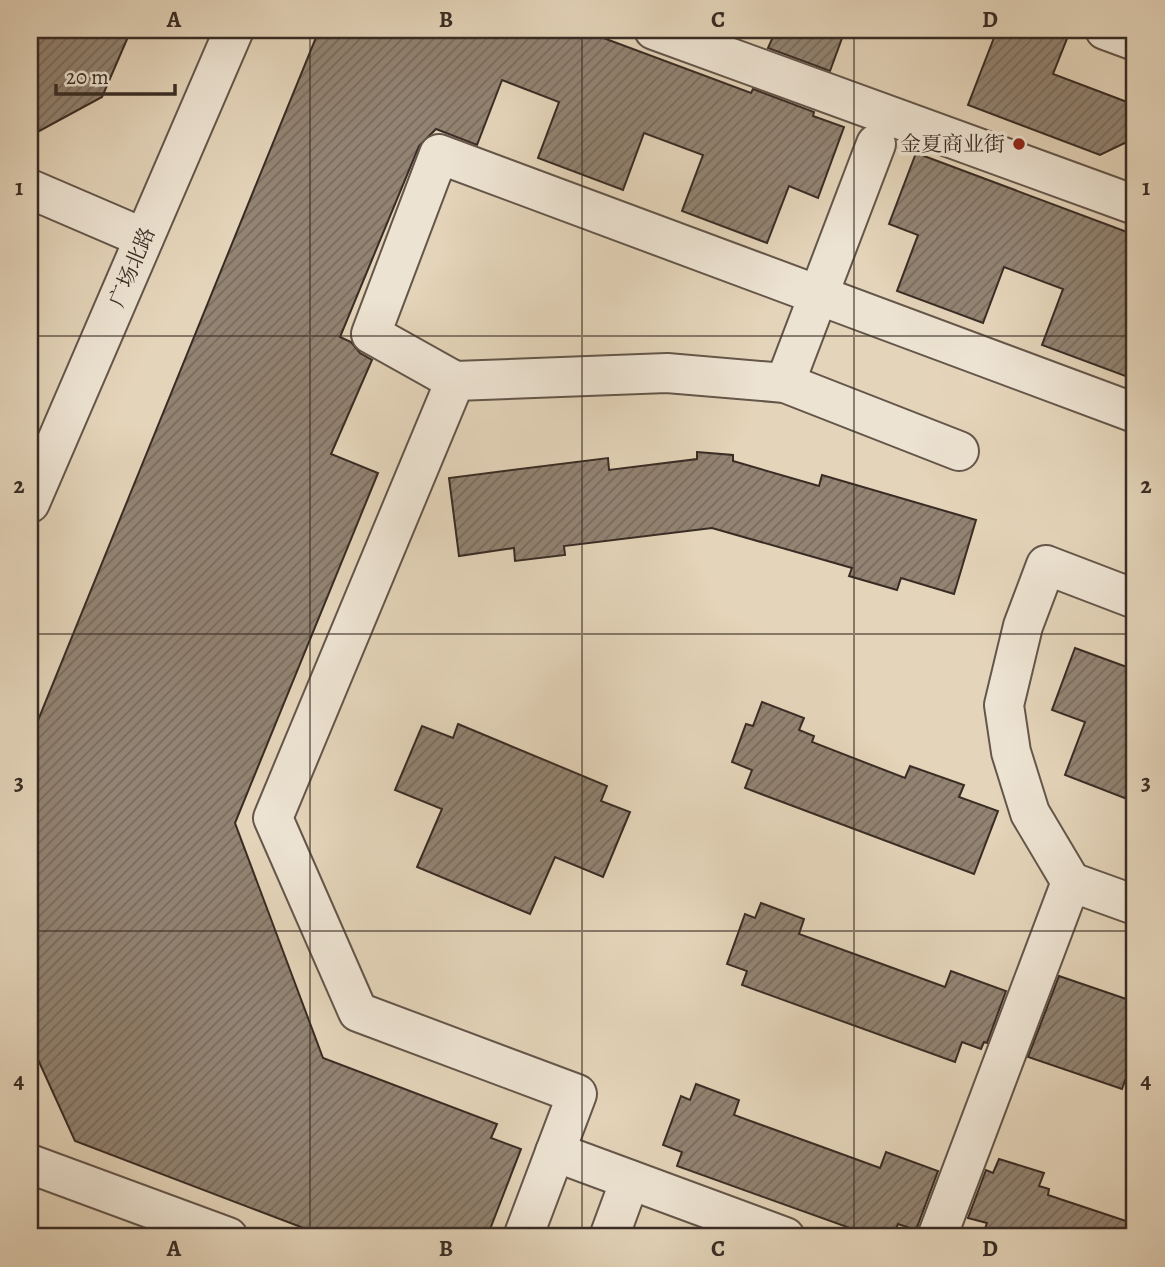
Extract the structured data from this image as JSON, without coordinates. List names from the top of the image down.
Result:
{
  "streets": {
    "street": ["广场北路"]
  },
  "places": ["金夏商业街"],
  "scale_bar": "20 m",
  "grid": {
    "columns": [
      "A",
      "B",
      "C",
      "D"
    ],
    "rows": [
      "1",
      "2",
      "3",
      "4"
    ]
  }
}
